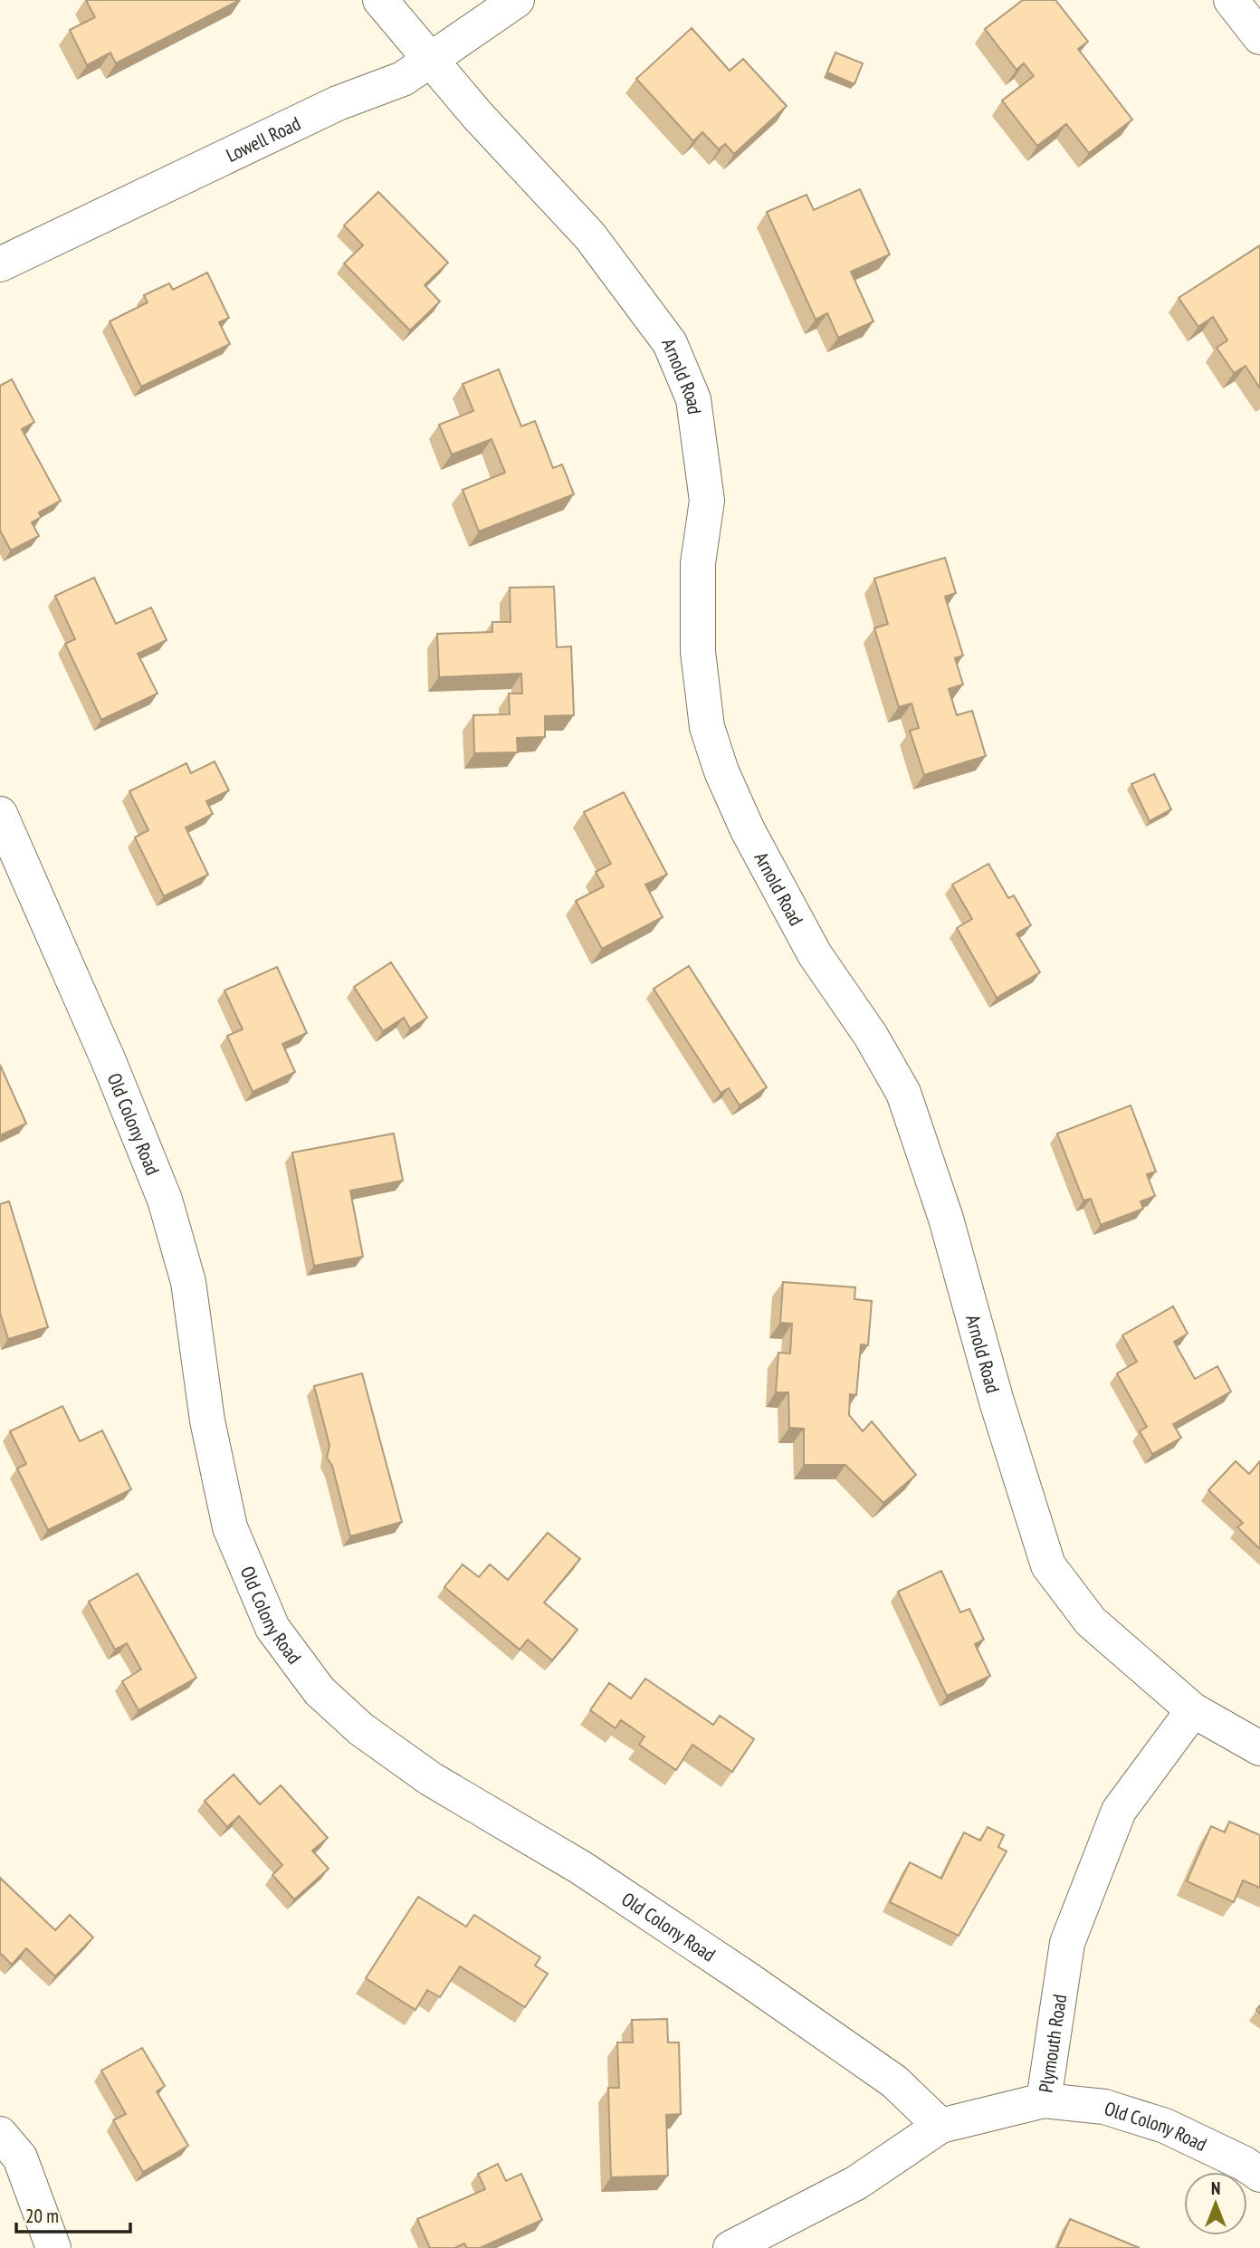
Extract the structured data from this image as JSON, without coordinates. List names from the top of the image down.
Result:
{
  "streets": {
    "street": [
      "Lowell Road",
      "Arnold Road",
      "Old Colony Road",
      "Plymouth Road"
    ]
  },
  "crossings": [
    ["Lowell Road", "Arnold Road"],
    ["Arnold Road", "Plymouth Road"],
    ["Old Colony Road", "Plymouth Road"]
  ],
  "scale_bar": "20 m",
  "north": "top"
}
